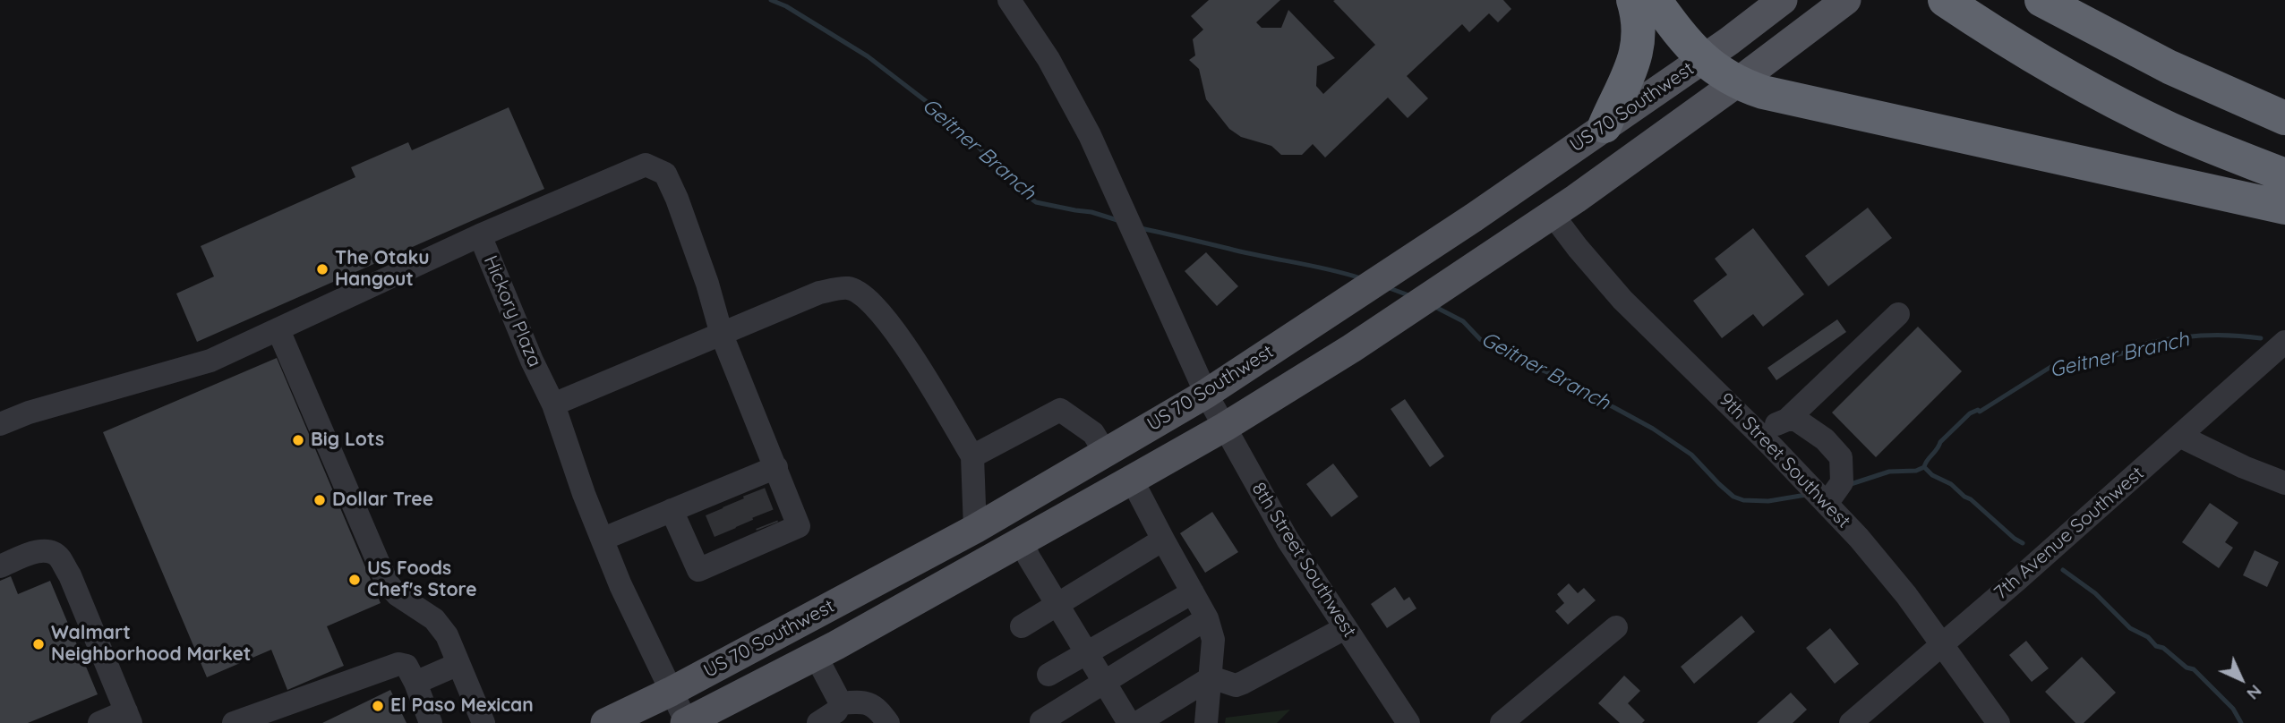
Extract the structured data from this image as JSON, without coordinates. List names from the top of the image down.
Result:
{
  "streets": {
    "main road": ["US 70 Southwest"],
    "street": [
      "Hickory Plaza",
      "9th Street Southwest",
      "7th Avenue Southwest",
      "8th Street Southwest"
    ]
  },
  "crossings": [
    ["US 70 Southwest", "Hickory Plaza"],
    ["US 70 Southwest", "9th Street Southwest"],
    ["US 70 Southwest", "8th Street Southwest"],
    ["9th Street Southwest", "7th Avenue Southwest"]
  ],
  "water": ["Geitner Branch"],
  "places": [
    "The Otaku Hangout",
    "Big Lots",
    "Dollar Tree",
    "US Foods Chef's Store",
    "Walmart Neighborhood Market",
    "El Paso Mexican"
  ],
  "north": "bottom right"
}
